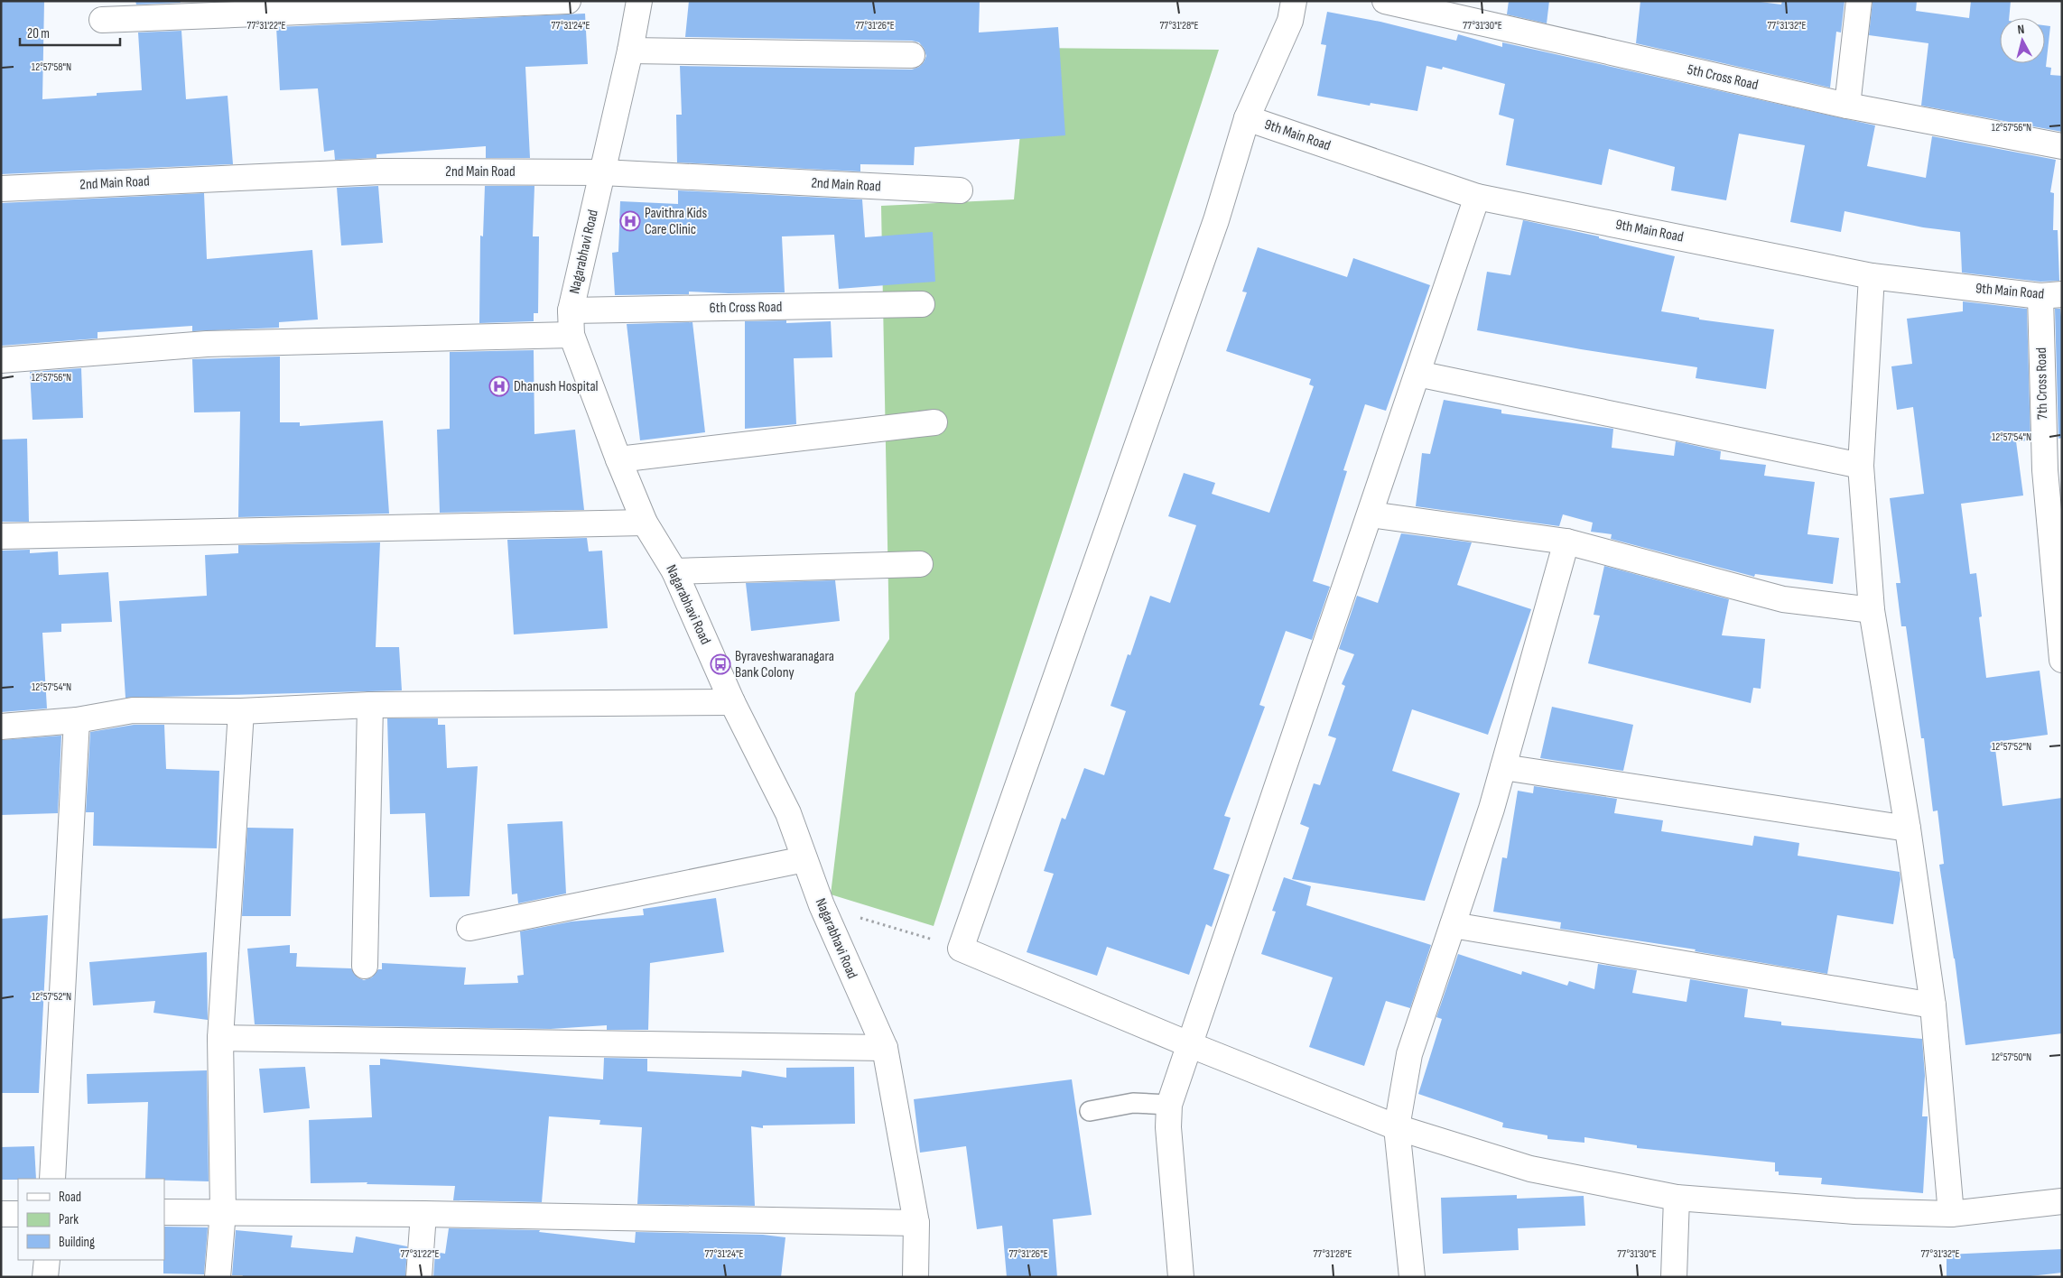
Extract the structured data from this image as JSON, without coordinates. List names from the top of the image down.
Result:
{
  "streets": {
    "street": [
      "5th Cross Road",
      "9th Main Road",
      "2nd Main Road",
      "Nagarabhavi Road",
      "6th Cross Road",
      "7th Cross Road"
    ]
  },
  "crossings": [
    ["9th Main Road", "7th Cross Road"],
    ["2nd Main Road", "Nagarabhavi Road"],
    ["Nagarabhavi Road", "6th Cross Road"]
  ],
  "places": {
    "hospital": ["Pavithra Kids Care Clinic", "Dhanush Hospital"],
    "bus stop": ["Byraveshwaranagara Bank Colony"]
  },
  "legend": ["Road", "Park", "Building"],
  "scale_bar": "20 m",
  "north": "top",
  "coordinates": [
    "77°31'22\"E",
    "77°31'24\"E",
    "77°31'26\"E",
    "77°31'28\"E",
    "77°31'30\"E",
    "77°31'32\"E",
    "12°57'58\"N",
    "12°57'56\"N",
    "12°57'54\"N",
    "12°57'52\"N",
    "12°57'50\"N"
  ]
}
